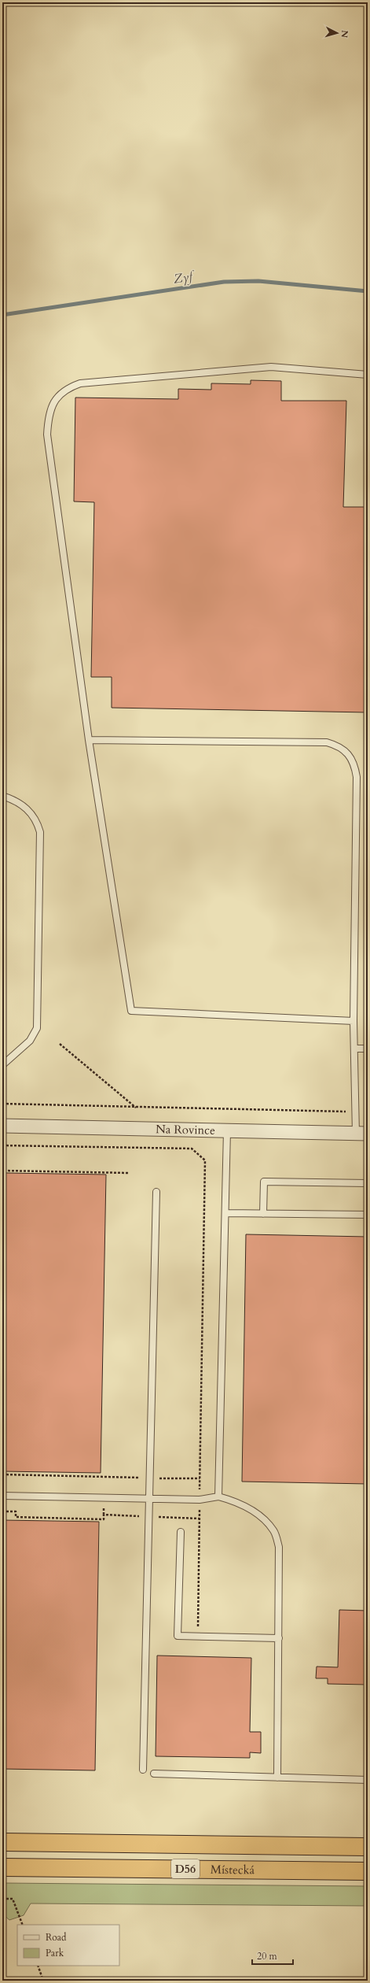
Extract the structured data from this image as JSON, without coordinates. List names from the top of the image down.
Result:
{
  "streets": {
    "highway": ["D56", "Místecká"],
    "street": ["Na Rovince"]
  },
  "water": ["Zyf"],
  "legend": ["Road", "Park"],
  "scale_bar": "20 m",
  "north": "right"
}
